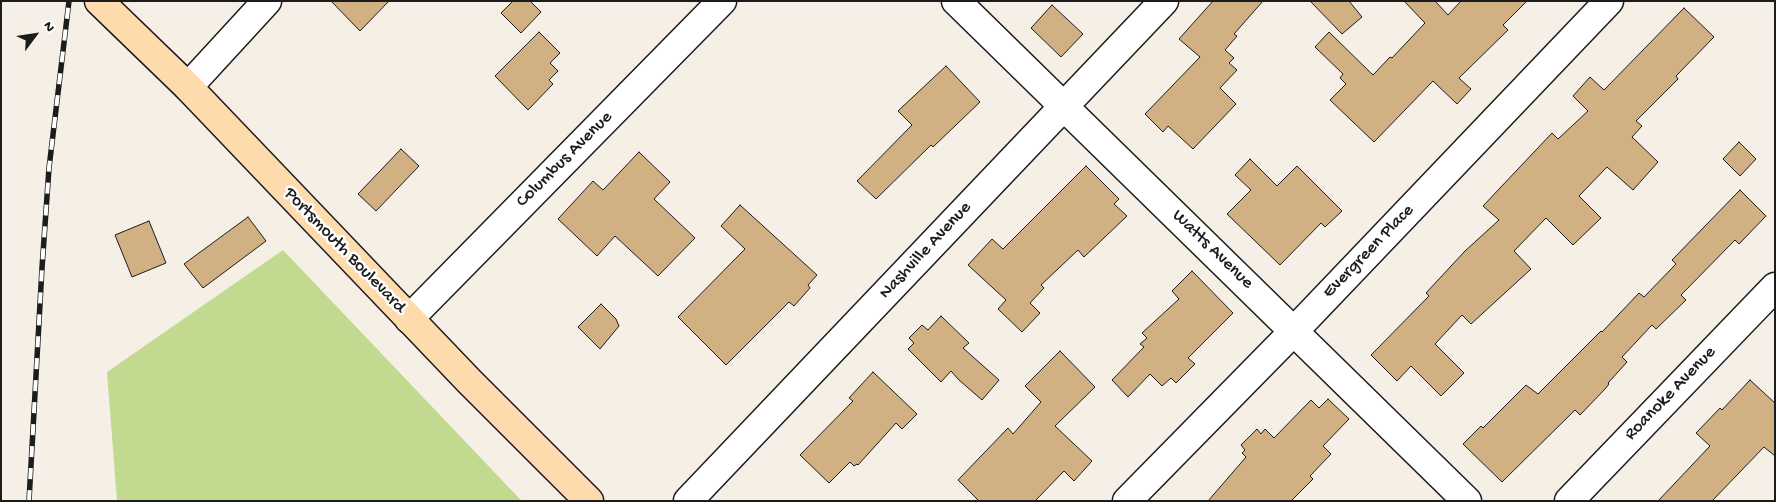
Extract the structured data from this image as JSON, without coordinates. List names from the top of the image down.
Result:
{
  "streets": {
    "main road": ["Portsmouth Boulevard"],
    "street": [
      "Columbus Avenue",
      "Watts Avenue",
      "Nashville Avenue",
      "Evergreen Place",
      "Roanoke Avenue"
    ]
  },
  "crossings": [
    ["Columbus Avenue", "Portsmouth Boulevard"],
    ["Watts Avenue", "Nashville Avenue"],
    ["Watts Avenue", "Evergreen Place"]
  ],
  "north": "top right"
}
